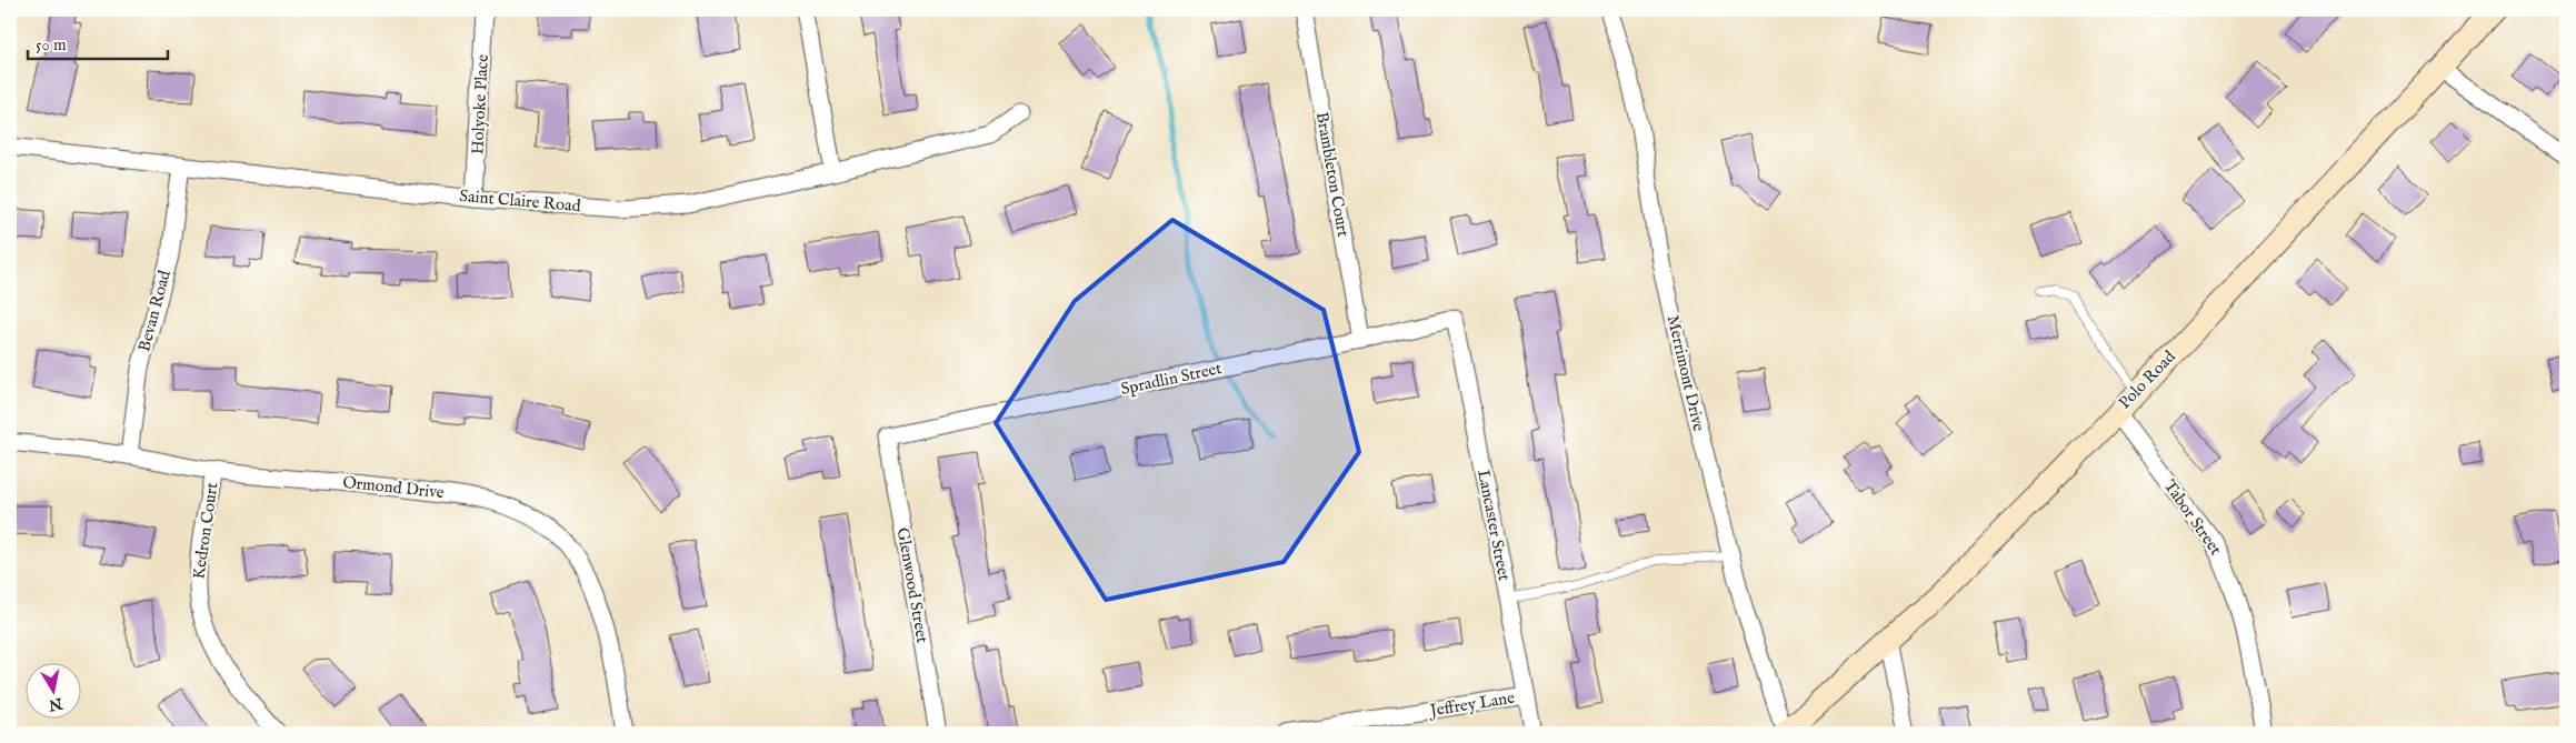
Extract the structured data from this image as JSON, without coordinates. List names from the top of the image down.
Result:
{
  "streets": {
    "main road": ["Polo Road"],
    "street": [
      "Holyoke Place",
      "Brambleton Court",
      "Saint Claire Road",
      "Bevan Road",
      "Merrimont Drive",
      "Spradlin Street",
      "Ormond Drive",
      "Tabor Street",
      "Lancaster Street",
      "Kedron Court",
      "Glenwood Street",
      "Jeffrey Lane"
    ]
  },
  "crossings": [
    ["Holyoke Place", "Saint Claire Road"],
    ["Brambleton Court", "Spradlin Street"],
    ["Saint Claire Road", "Bevan Road"],
    ["Bevan Road", "Ormond Drive"],
    ["Merrimont Drive", "Polo Road"],
    ["Spradlin Street", "Lancaster Street"],
    ["Spradlin Street", "Glenwood Street"],
    ["Polo Road", "Tabor Street"],
    ["Ormond Drive", "Kedron Court"],
    ["Lancaster Street", "Jeffrey Lane"]
  ],
  "scale_bar": "50 m",
  "north": "bottom"
}
